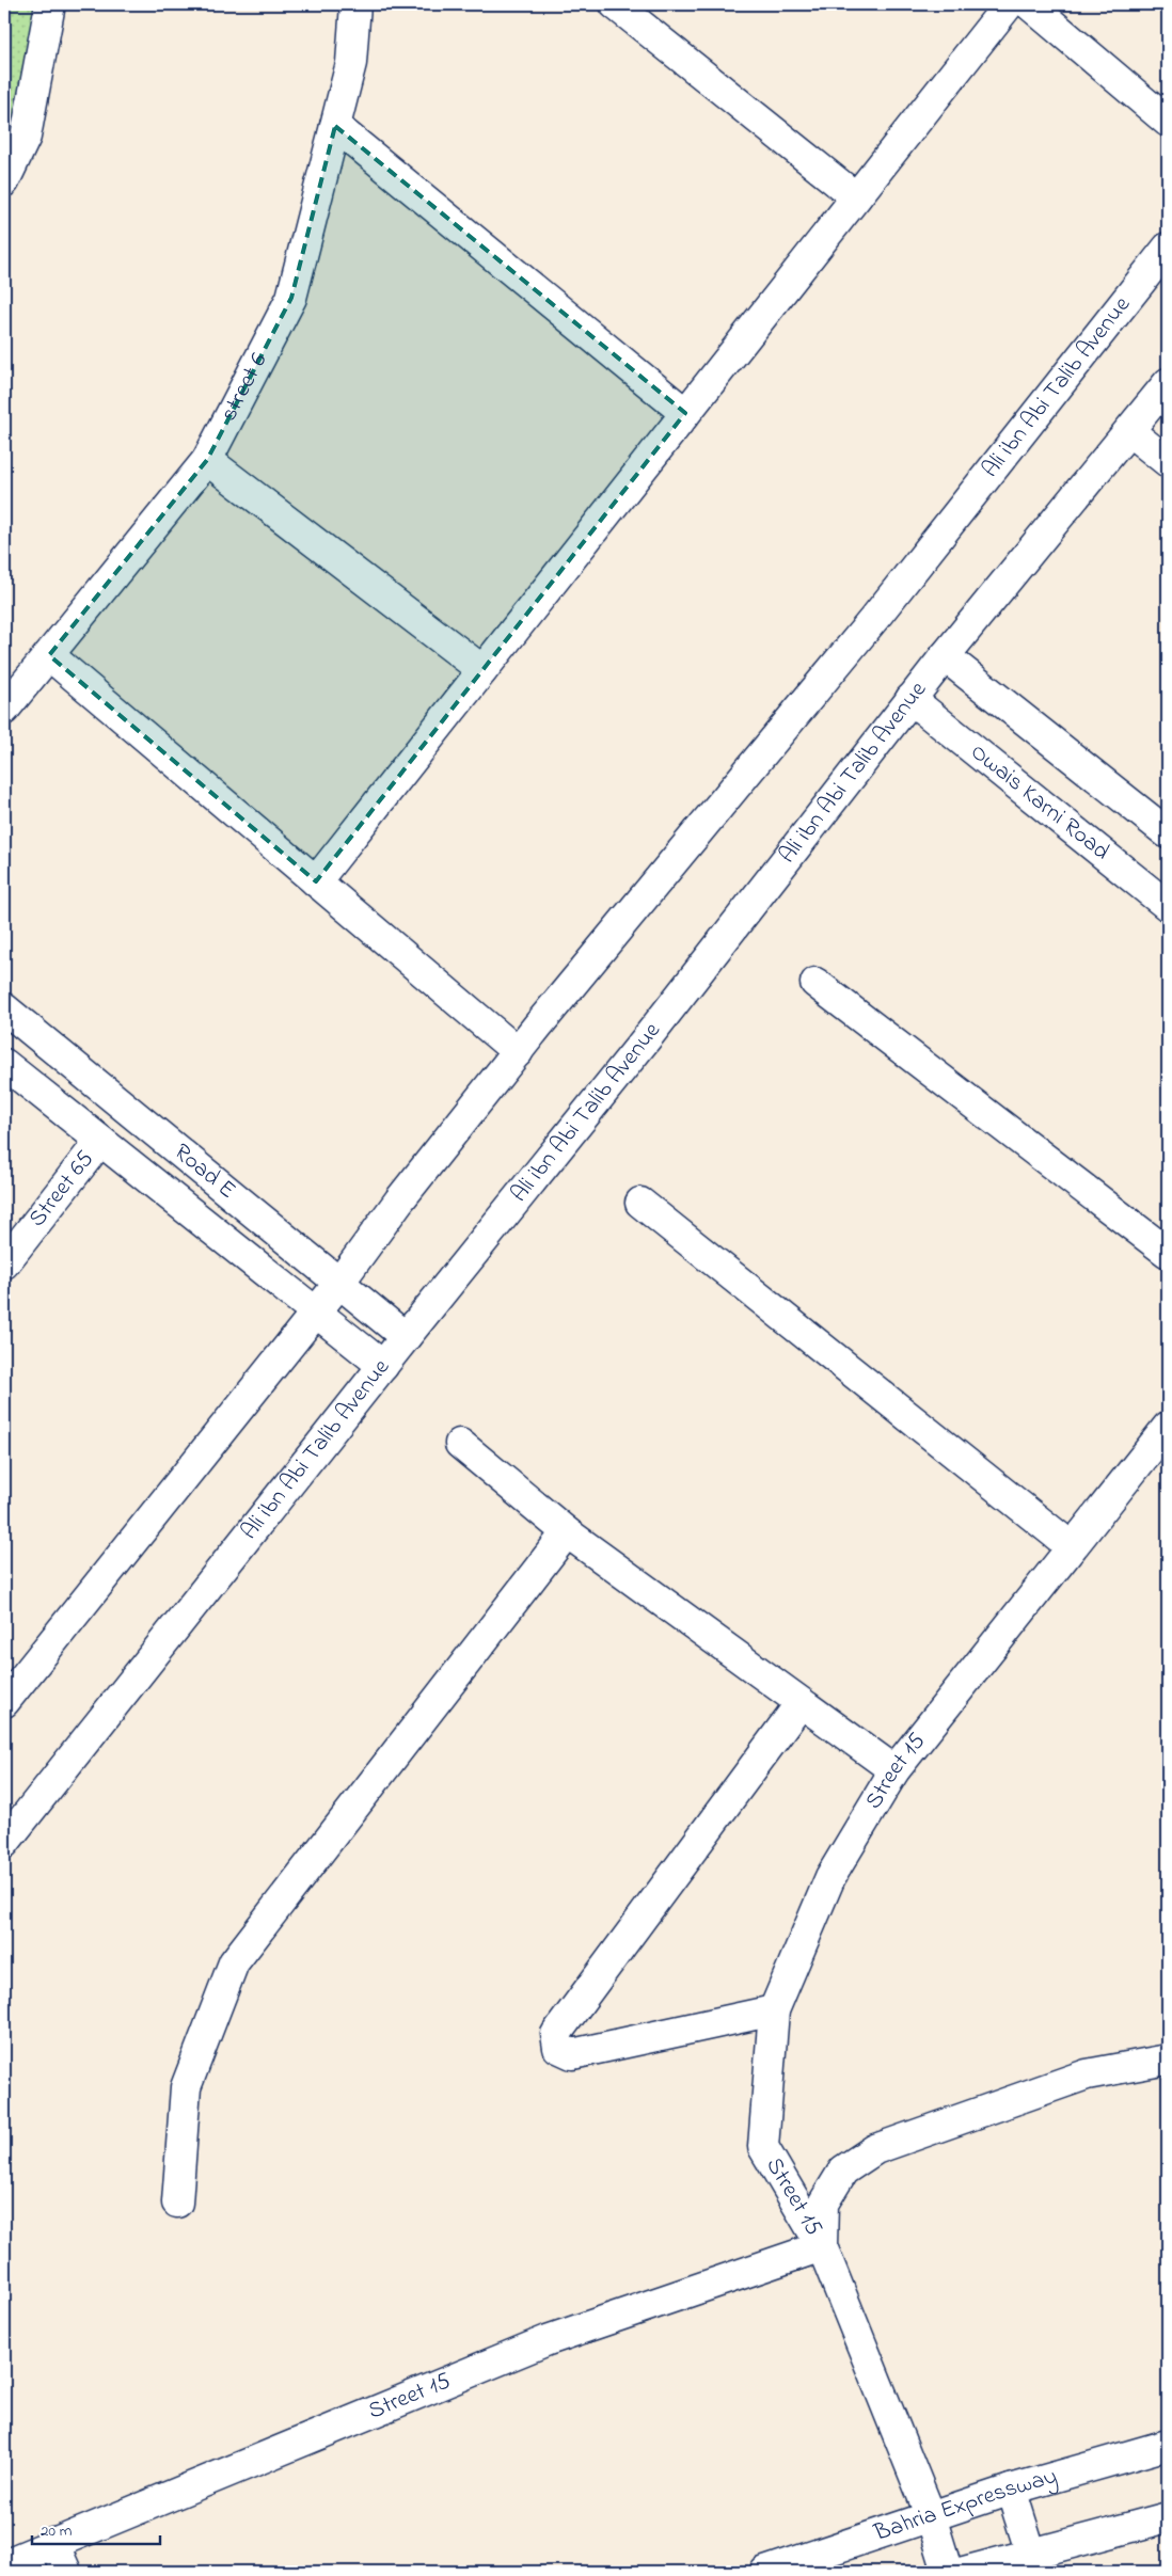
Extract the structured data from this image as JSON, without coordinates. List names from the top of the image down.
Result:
{
  "streets": {
    "street": [
      "street 6",
      "Ali ibn Abi Talib Avenue",
      "Owais Karni Road",
      "Road E",
      "Street 65",
      "Street 15",
      "Bahria Expressway"
    ]
  },
  "crossings": [
    ["Ali ibn Abi Talib Avenue", "Owais Karni Road"],
    ["Ali ibn Abi Talib Avenue", "Road E"],
    ["Road E", "Street 65"]
  ],
  "scale_bar": "20 m"
}
